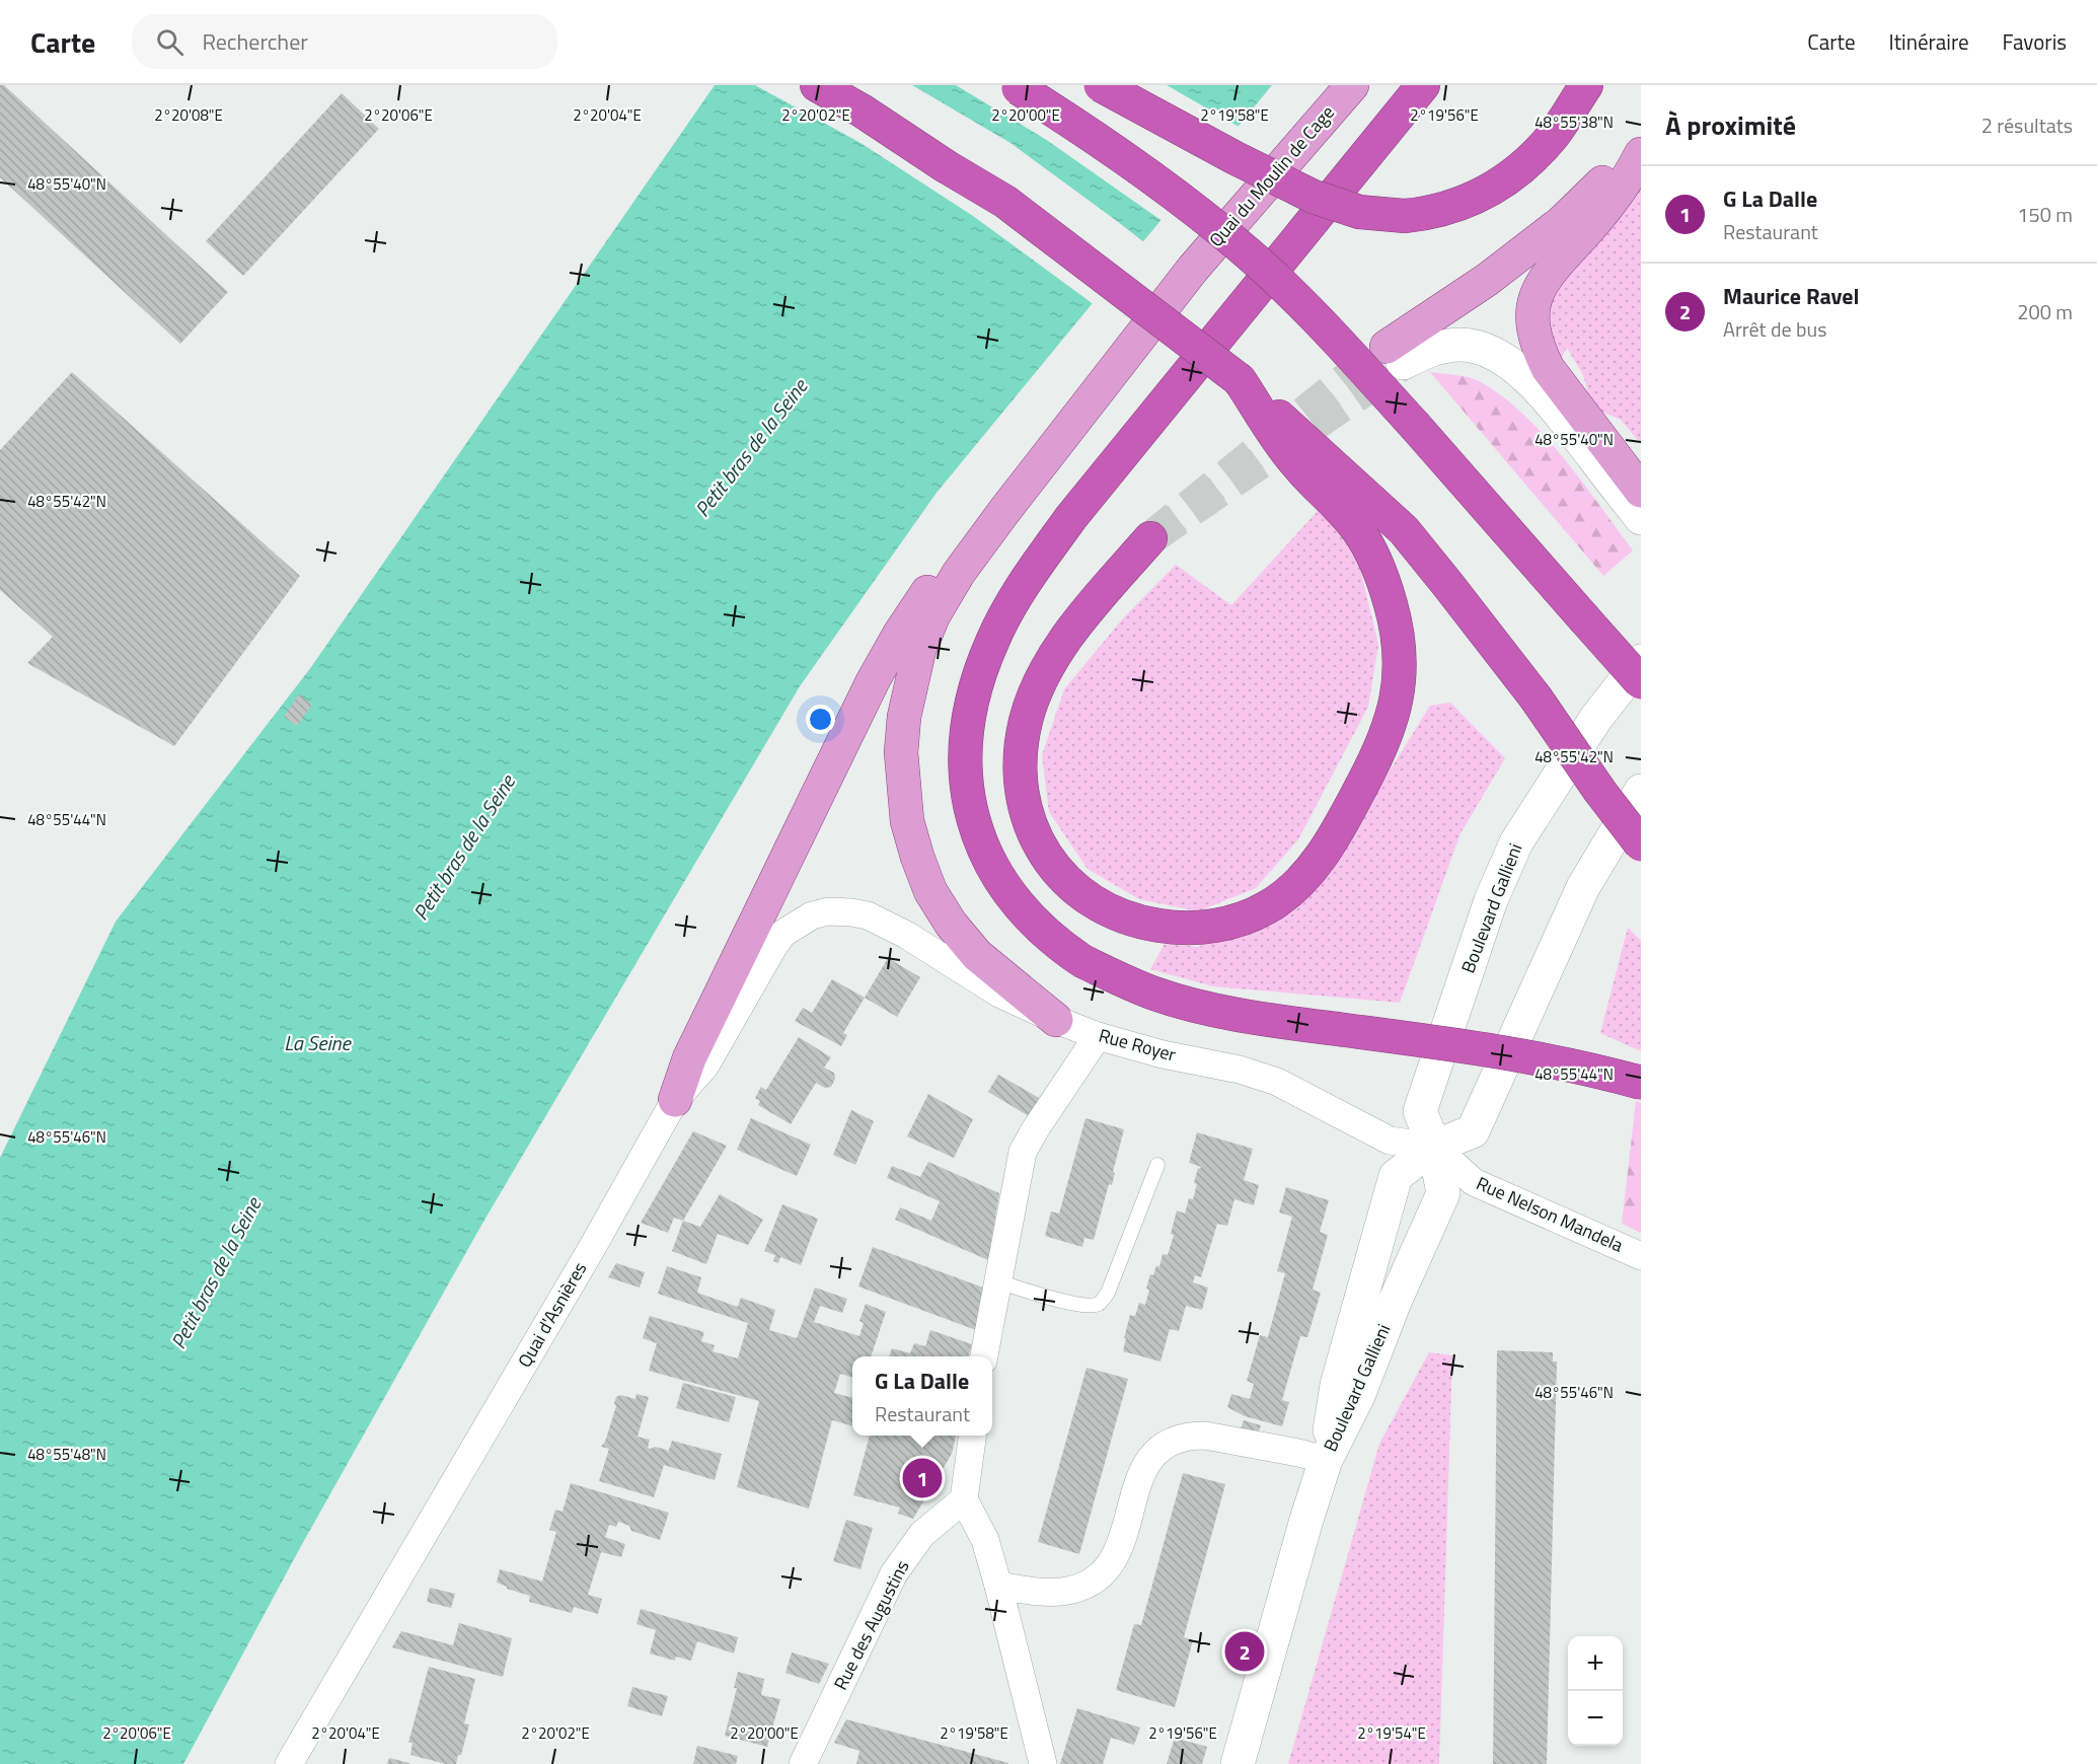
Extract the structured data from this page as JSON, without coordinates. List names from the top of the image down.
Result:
{
  "streets": {
    "main road": ["Quai du Moulin de Cage", "Boulevard Gallieni"],
    "street": [
      "Rue Royer",
      "Rue Nelson Mandela",
      "Quai d'Asnières",
      "Rue des Augustins"
    ]
  },
  "crossings": [
    ["Boulevard Gallieni", "Rue Royer"],
    ["Boulevard Gallieni", "Rue Nelson Mandela"],
    ["Rue Royer", "Rue Nelson Mandela"],
    ["Rue Royer", "Quai d'Asnières"]
  ],
  "water": ["Petit bras de la Seine", "La Seine"],
  "page": {
    "header": "Carte",
    "search": "Rechercher",
    "nav": ["Carte", "Itinéraire", "Favoris"],
    "heading": ["À proximité", "2 résultats"],
    "list": [
      {
        "mark": "1",
        "name": "G La Dalle",
        "note": "Restaurant",
        "value": "150 m"
      },
      {
        "mark": "2",
        "name": "Maurice Ravel",
        "note": "Arrêt de bus",
        "value": "200 m"
      }
    ],
    "popup": ["G La Dalle", "Restaurant"],
    "pins": ["1", "2"],
    "map_buttons": ["+", "−"]
  },
  "coordinates": [
    "2°20'08\"E",
    "2°20'06\"E",
    "2°20'04\"E",
    "2°20'02\"E",
    "2°20'00\"E",
    "2°19'58\"E",
    "2°19'56\"E",
    "48°55'38\"N",
    "48°55'40\"N",
    "48°55'42\"N",
    "48°55'44\"N",
    "48°55'46\"N",
    "48°55'48\"N",
    "2°19'54\"E"
  ]
}
